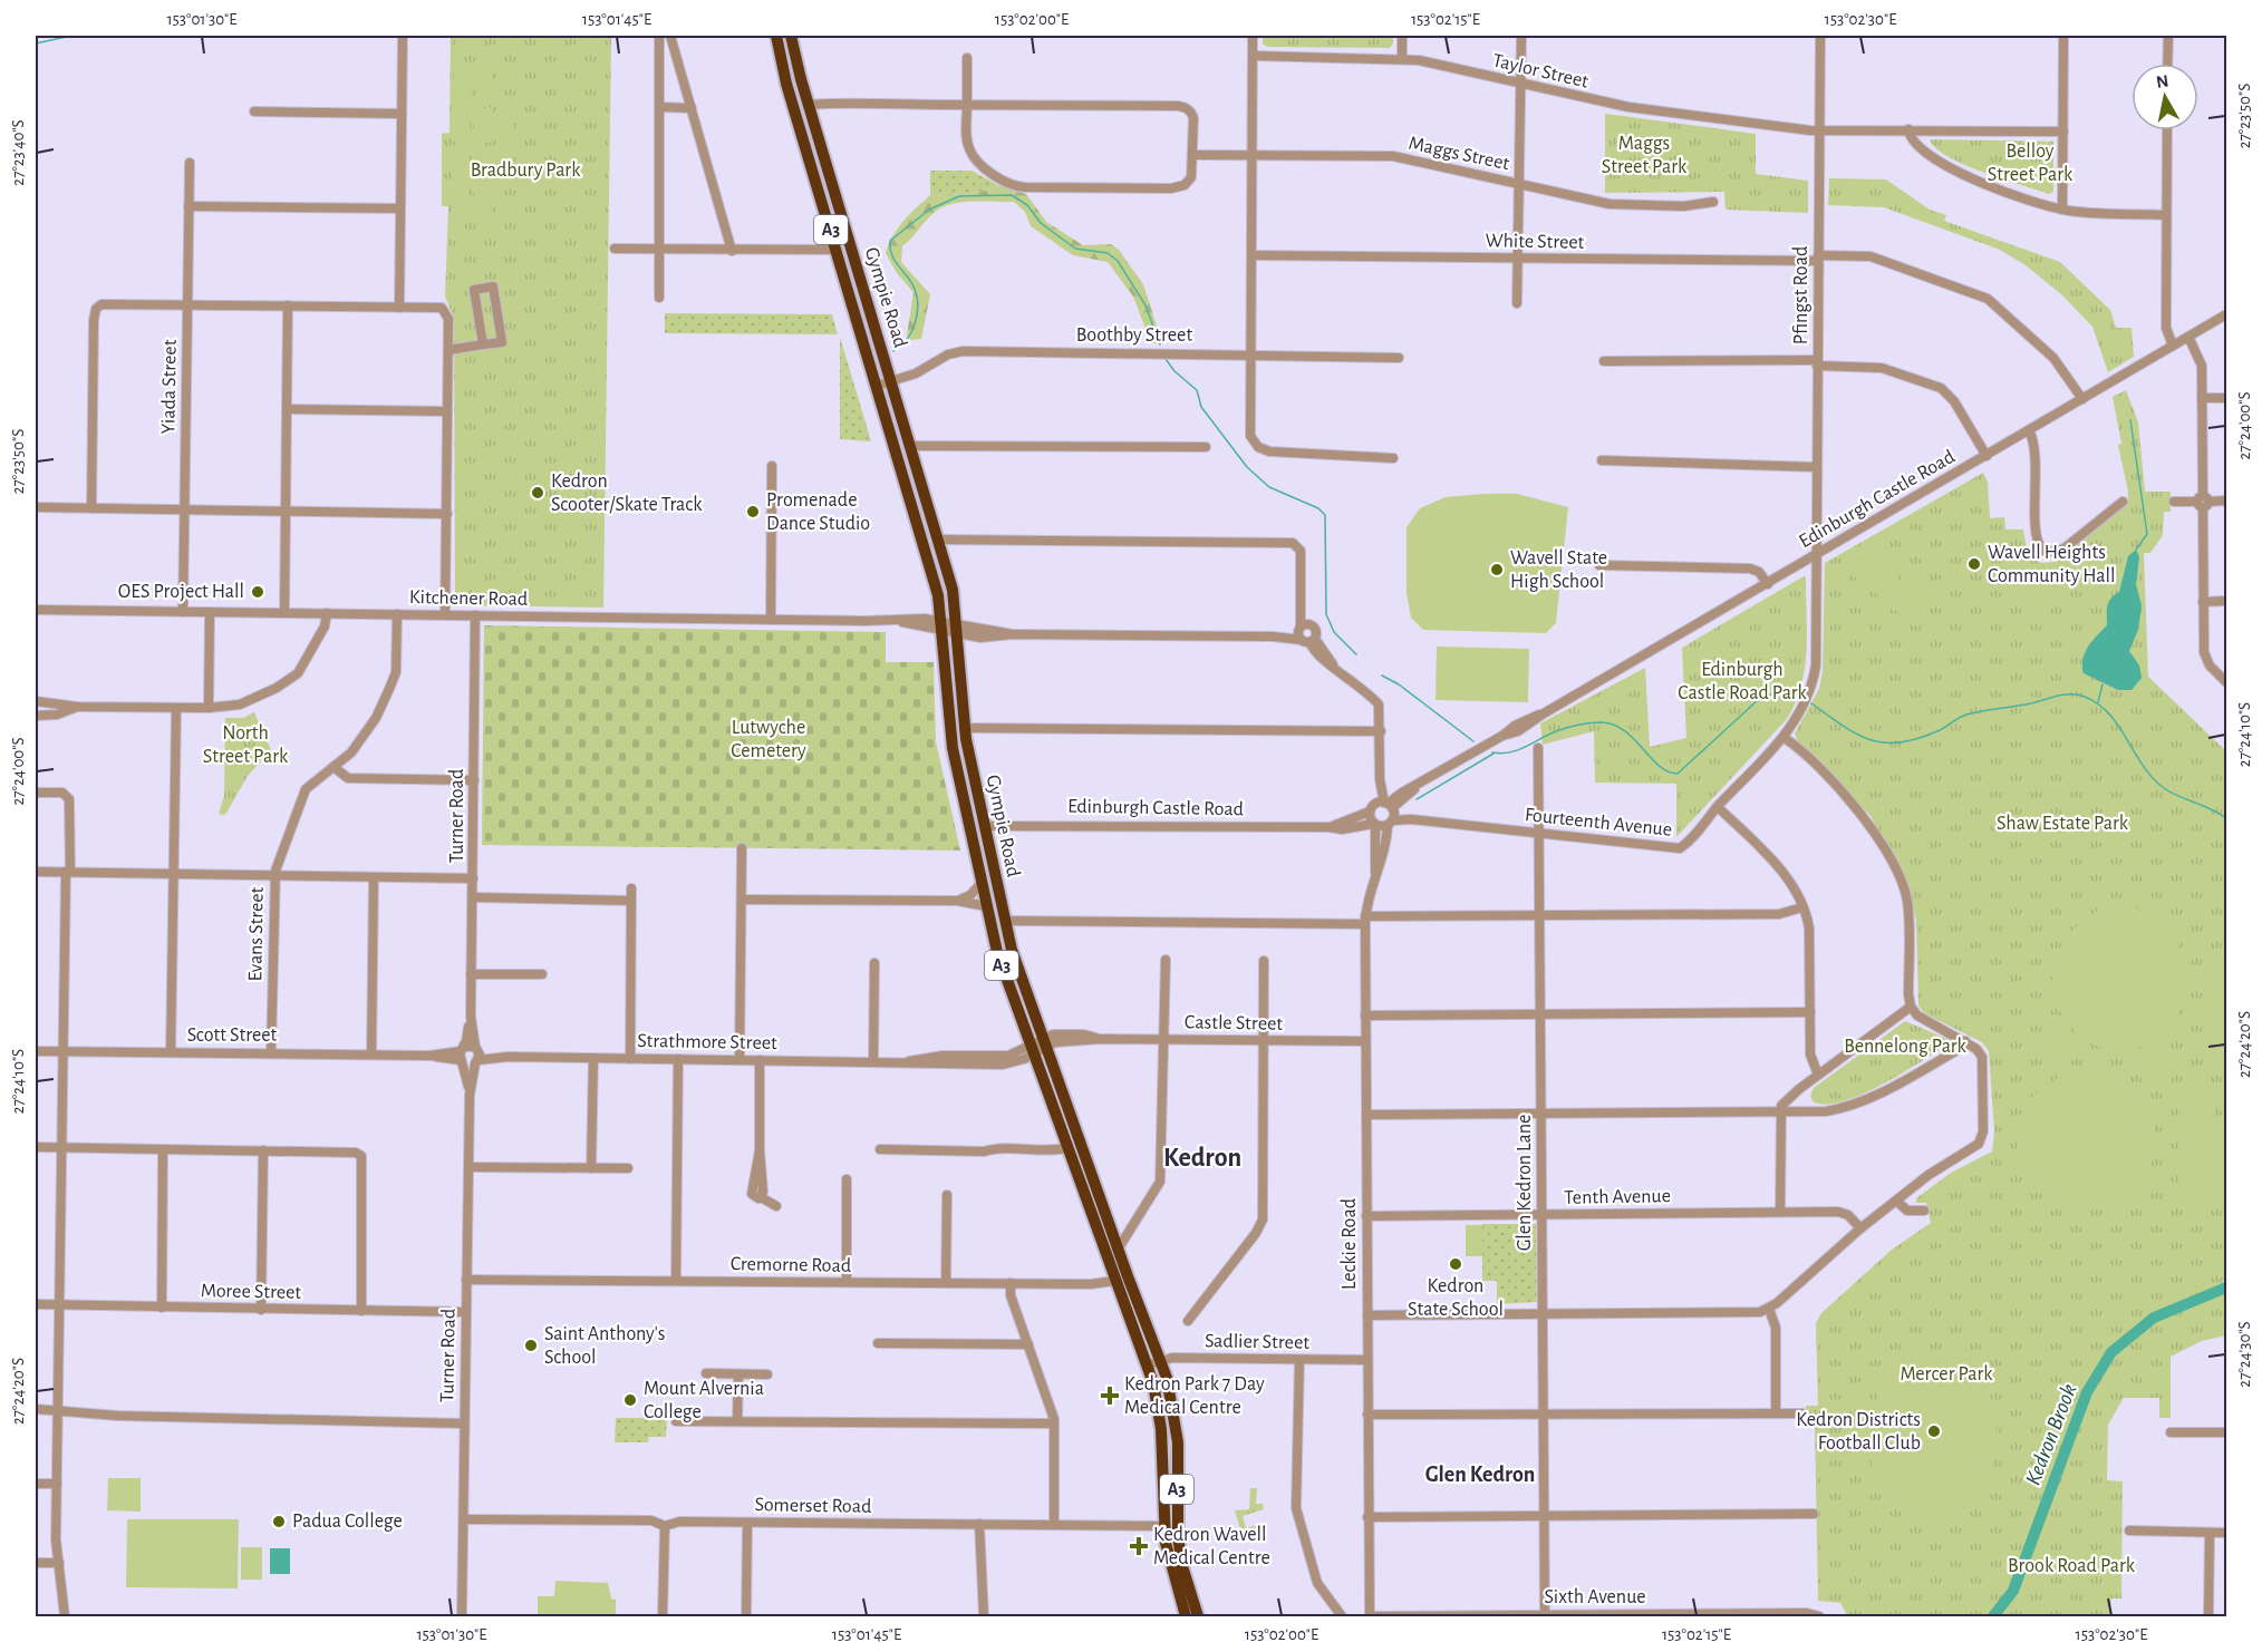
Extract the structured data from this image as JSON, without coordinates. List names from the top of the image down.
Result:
{
  "streets": {
    "highway": ["A3", "Gympie Road"],
    "street": [
      "Taylor Street",
      "Maggs Street",
      "White Street",
      "Pfingst Road",
      "Boothby Street",
      "Yiada Street",
      "Edinburgh Castle Road",
      "Kitchener Road",
      "Turner Road",
      "Fourteenth Avenue",
      "Evans Street",
      "Castle Street",
      "Scott Street",
      "Strathmore Street",
      "Glen Kedron Lane",
      "Tenth Avenue",
      "Leckie Road",
      "Cremorne Road",
      "Moree Street",
      "Sadlier Street",
      "Somerset Road",
      "Sixth Avenue"
    ]
  },
  "crossings": [
    ["Taylor Street", "Pfingst Road"],
    ["White Street", "Pfingst Road"],
    ["White Street", "Edinburgh Castle Road"],
    ["Pfingst Road", "Edinburgh Castle Road"],
    ["Pfingst Road", "Fourteenth Avenue"],
    ["Gympie Road", "Boothby Street"],
    ["Gympie Road", "Edinburgh Castle Road"],
    ["Gympie Road", "Kitchener Road"],
    ["Gympie Road", "Castle Street"],
    ["Gympie Road", "Strathmore Street"],
    ["Gympie Road", "Cremorne Road"],
    ["Gympie Road", "Sadlier Street"],
    ["Gympie Road", "Somerset Road"],
    ["Yiada Street", "Kitchener Road"],
    ["Edinburgh Castle Road", "Fourteenth Avenue"],
    ["Edinburgh Castle Road", "Leckie Road"],
    ["Kitchener Road", "Turner Road"],
    ["Kitchener Road", "Evans Street"],
    ["Turner Road", "Scott Street"],
    ["Turner Road", "Strathmore Street"],
    ["Turner Road", "Cremorne Road"],
    ["Turner Road", "Moree Street"],
    ["Turner Road", "Somerset Road"],
    ["Fourteenth Avenue", "Glen Kedron Lane"],
    ["Fourteenth Avenue", "Leckie Road"],
    ["Evans Street", "Scott Street"],
    ["Castle Street", "Strathmore Street"],
    ["Castle Street", "Leckie Road"],
    ["Glen Kedron Lane", "Tenth Avenue"],
    ["Glen Kedron Lane", "Sixth Avenue"],
    ["Tenth Avenue", "Leckie Road"],
    ["Leckie Road", "Sadlier Street"],
    ["Leckie Road", "Sixth Avenue"]
  ],
  "districts": ["Kedron", "Glen Kedron"],
  "water": ["Kedron Brook"],
  "parks": [
    "Maggs Street Park",
    "Belloy Street Park",
    "Bradbury Park",
    "Edinburgh Castle Road Park",
    "Lutwyche Cemetery",
    "North Street Park",
    "Shaw Estate Park",
    "Bennelong Park",
    "Mercer Park",
    "Brook Road Park"
  ],
  "places": {
    "other": [
      "Kedron Scooter/Skate Track",
      "Promenade Dance Studio",
      "Wavell Heights Community Hall",
      "Wavell State High School",
      "OES Project Hall",
      "Kedron State School",
      "Saint Anthony's School",
      "Mount Alvernia College",
      "Kedron Districts Football Club",
      "Padua College"
    ],
    "health": ["Kedron Park 7 Day Medical Centre", "Kedron Wavell Medical Centre"]
  },
  "north": "top",
  "coordinates": [
    "153°01'30\"E",
    "153°01'45\"E",
    "153°02'00\"E",
    "153°02'15\"E",
    "153°02'30\"E",
    "27°23'50\"S",
    "27°23'40\"S",
    "27°24'00\"S",
    "27°24'10\"S",
    "27°24'20\"S",
    "27°24'30\"S"
  ]
}
